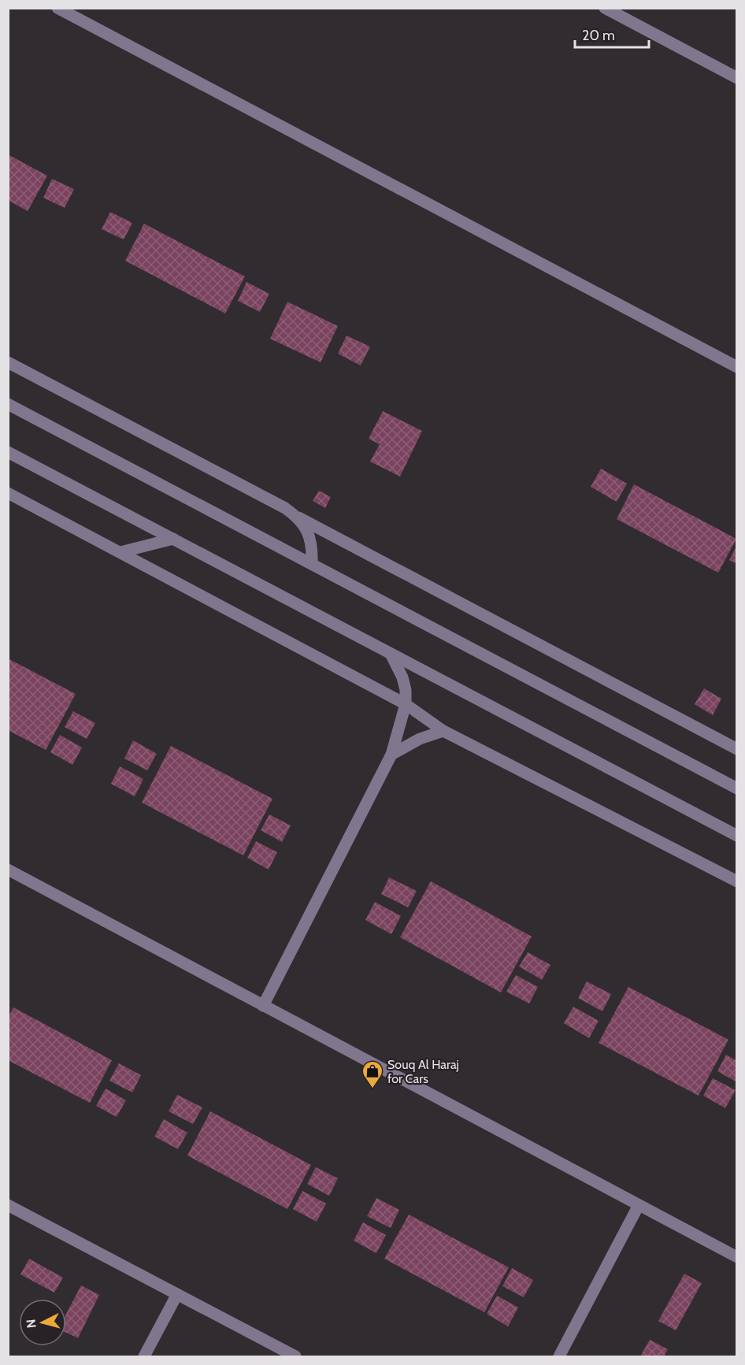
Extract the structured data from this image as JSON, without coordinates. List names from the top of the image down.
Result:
{
  "places": {
    "shop": ["Souq Al Haraj for Cars"]
  },
  "scale_bar": "20 m",
  "north": "left"
}
